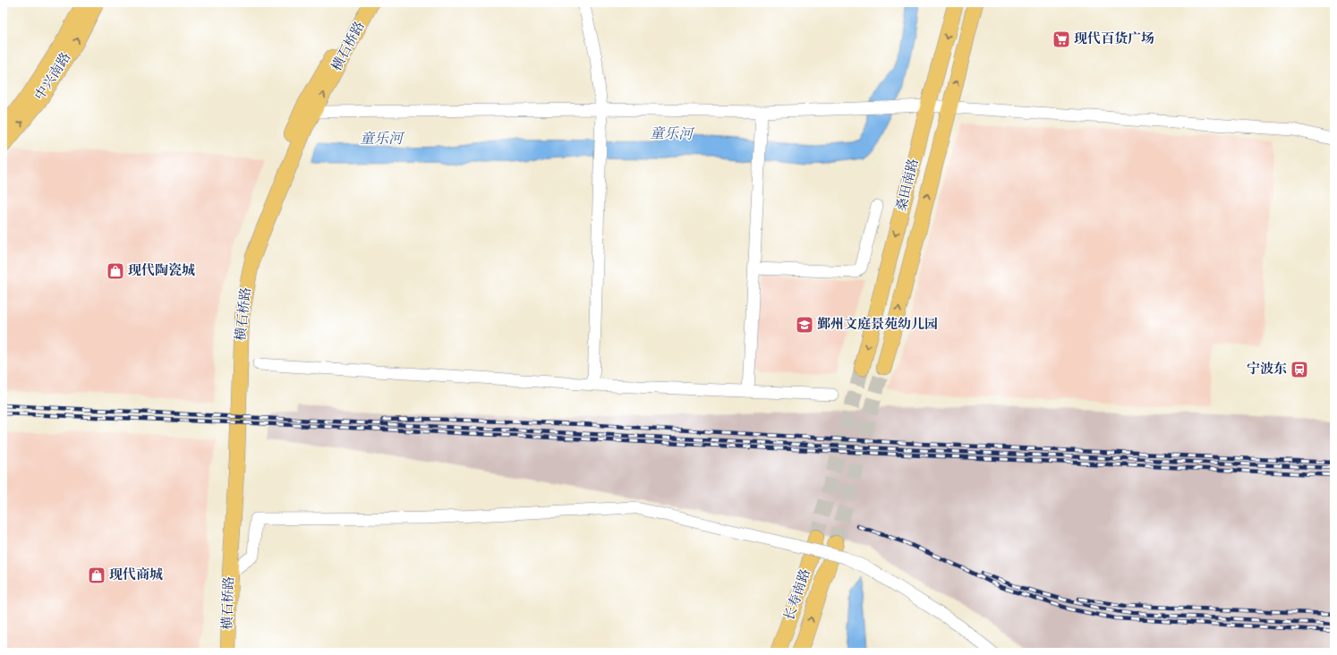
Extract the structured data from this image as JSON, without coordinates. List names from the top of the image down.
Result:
{
  "streets": {
    "main road": [
      "横石桥路",
      "中兴南路",
      "桑田南路",
      "长寿南路"
    ]
  },
  "water": ["童乐河"],
  "places": {
    "supermarket": ["现代百货广场"],
    "shop": ["现代陶瓷城", "现代商城"],
    "school or university": ["鄞州文庭景苑幼儿园"],
    "station": ["宁波东"]
  }
}
